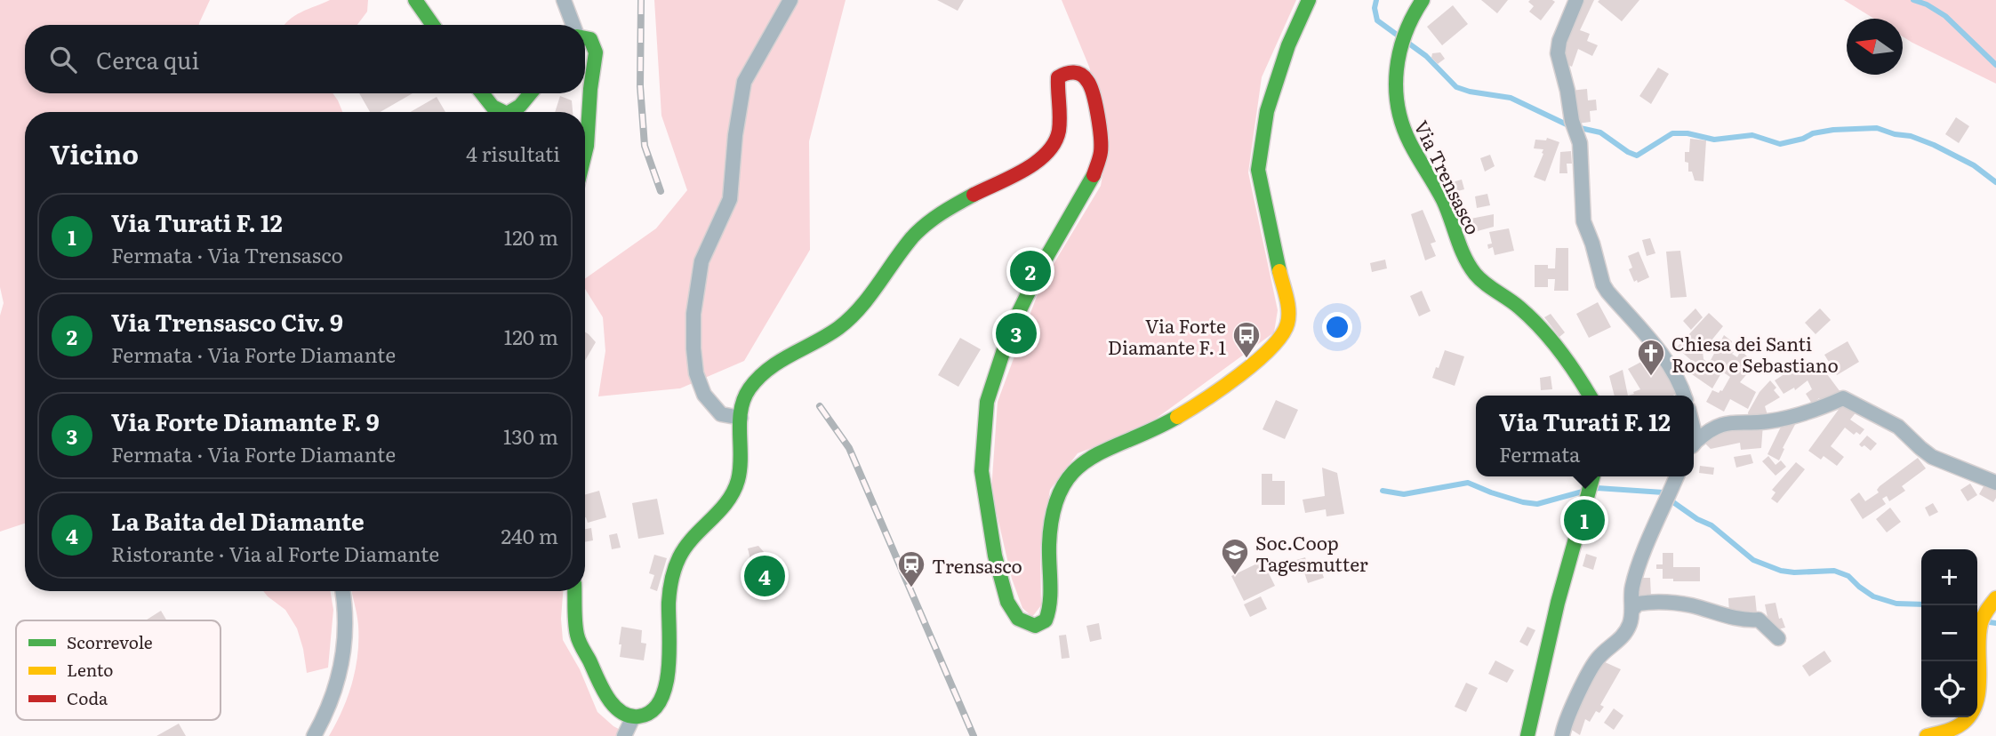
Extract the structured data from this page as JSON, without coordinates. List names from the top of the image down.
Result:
{
  "streets": {
    "main road": ["Via Trensasco"]
  },
  "places": {
    "bus stop": ["Via Forte Diamante F. 1"],
    "church": ["Chiesa dei Santi Rocco e Sebastiano"],
    "school or university": ["Soc.Coop Tagesmutter"],
    "station": ["Trensasco"]
  },
  "legend": ["Scorrevole", "Lento", "Coda"],
  "north": "left",
  "page": {
    "search": "Cerca qui",
    "heading": ["Vicino", "4 risultati"],
    "list": [
      {
        "mark": "1",
        "name": "Via Turati F. 12",
        "note": "Fermata · Via Trensasco",
        "value": "120 m"
      },
      {
        "mark": "2",
        "name": "Via Trensasco Civ. 9",
        "note": "Fermata · Via Forte Diamante",
        "value": "120 m"
      },
      {
        "mark": "3",
        "name": "Via Forte Diamante F. 9",
        "note": "Fermata · Via Forte Diamante",
        "value": "130 m"
      },
      {
        "mark": "4",
        "name": "La Baita del Diamante",
        "note": "Ristorante · Via al Forte Diamante",
        "value": "240 m"
      }
    ],
    "pins": [
      "2",
      "3",
      "1",
      "4"
    ],
    "popup": ["Via Turati F. 12", "Fermata"],
    "map_buttons": ["+", "−"]
  }
}
